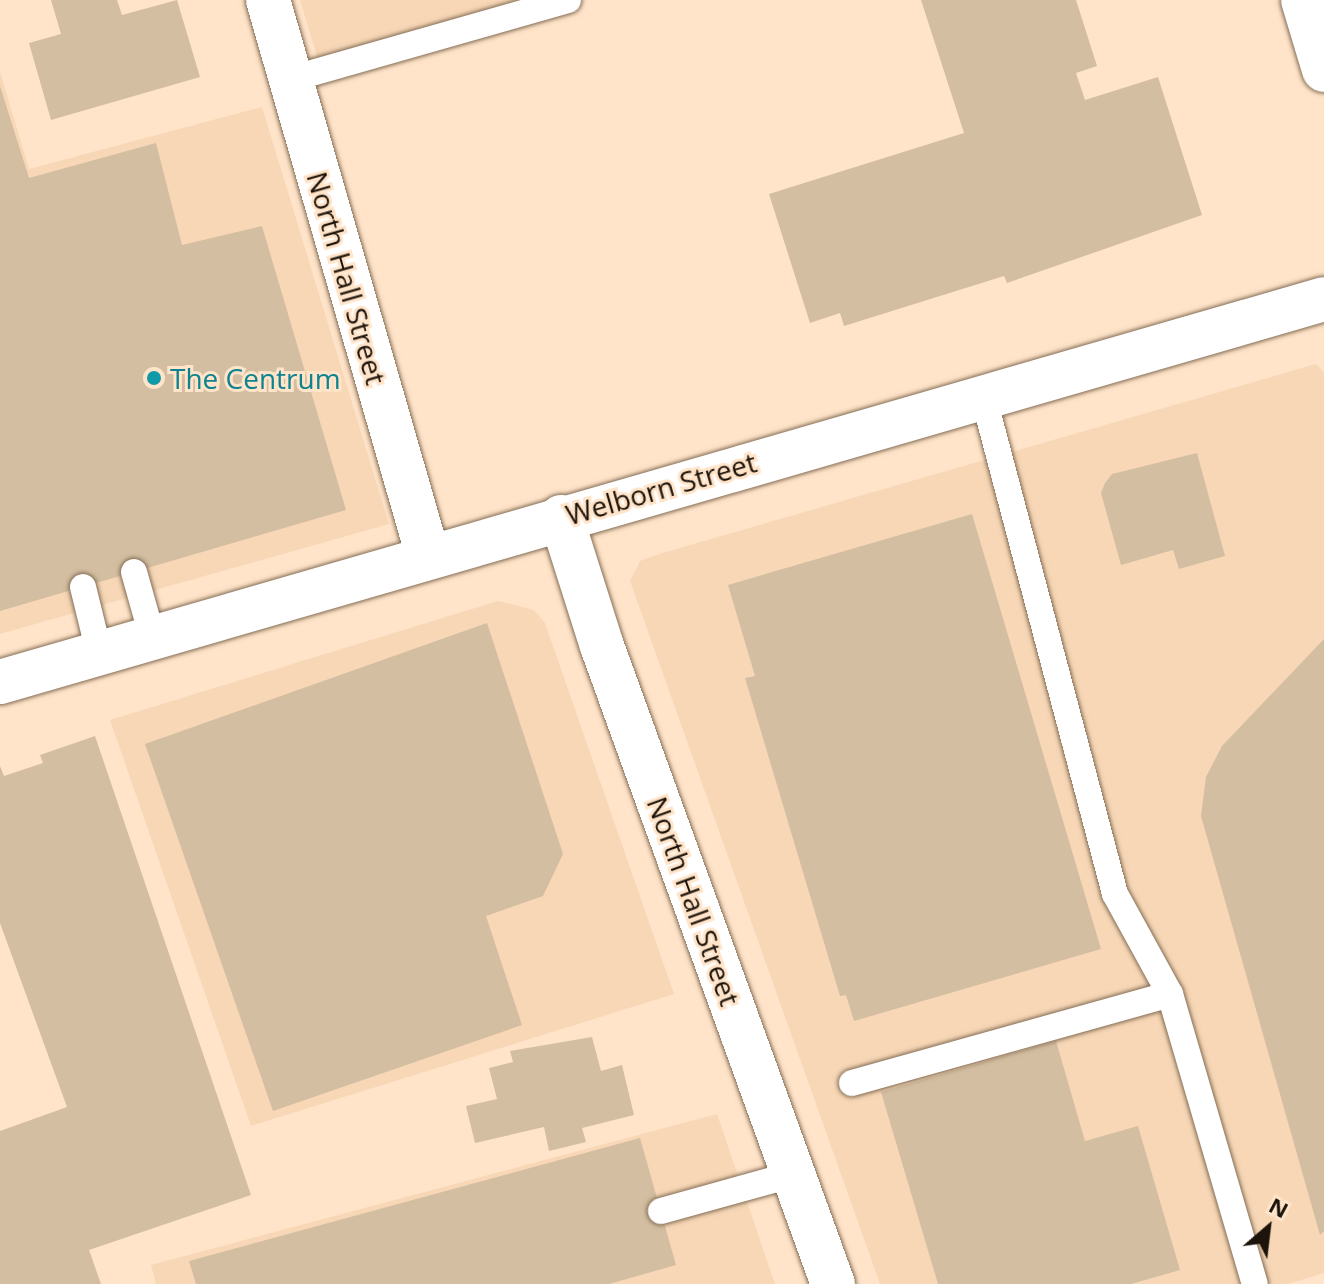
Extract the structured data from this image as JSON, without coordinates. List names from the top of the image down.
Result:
{
  "streets": {
    "street": ["North Hall Street", "Welborn Street"]
  },
  "crossings": [
    ["North Hall Street", "Welborn Street"]
  ],
  "places": ["The Centrum"],
  "north": "top right"
}
